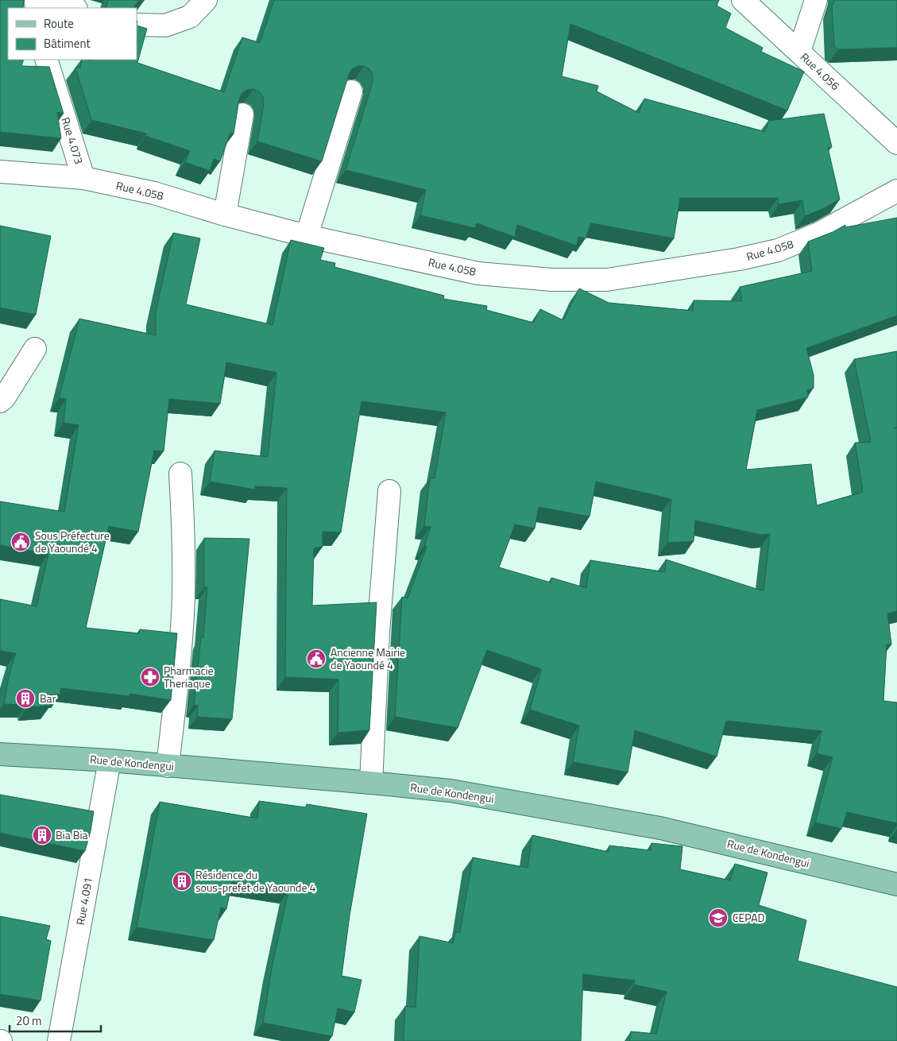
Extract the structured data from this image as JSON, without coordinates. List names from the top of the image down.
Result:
{
  "streets": {
    "main road": ["Rue de Kondengui"],
    "street": [
      "Rue 4.056",
      "Rue 4.073",
      "Rue 4.058",
      "Rue 4.091"
    ]
  },
  "crossings": [
    ["Rue 4.073", "Rue 4.058"],
    ["Rue de Kondengui", "Rue 4.091"]
  ],
  "places": {
    "public building": ["Sous Préfecture de Yaoundé 4", "Ancienne Mairie de Yaoundé 4"],
    "pharmacy": ["Pharmacie Theriaque"],
    "building": ["Bar", "Bia Bia", "Résidence du sous-prefet de Yaounde 4"],
    "school or university": ["CEPAD"]
  },
  "legend": ["Route", "Bâtiment"],
  "scale_bar": "20 m"
}
